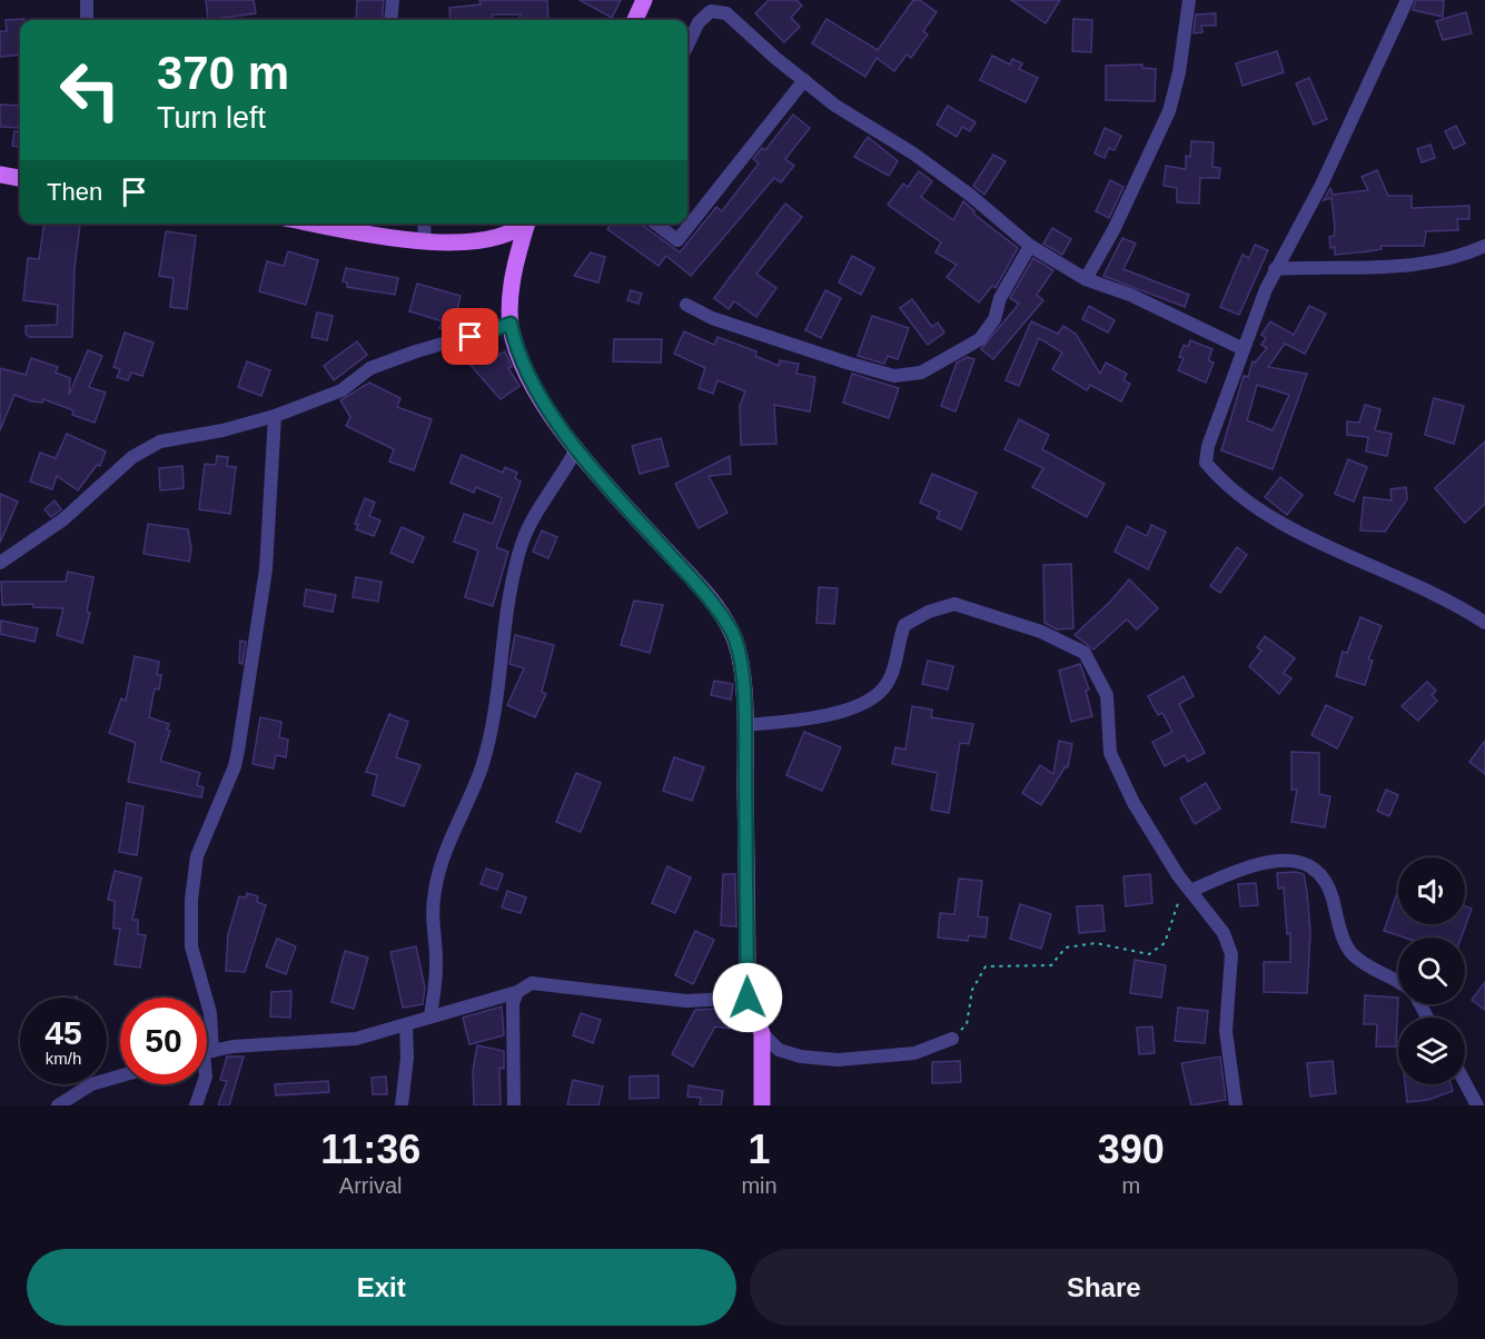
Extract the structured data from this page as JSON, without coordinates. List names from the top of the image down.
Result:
{
  "page": {
    "turn": ["370 m", "Turn left"],
    "then": "Then",
    "speed": "45 km/h",
    "limit": "50",
    "eta": [
      "11:36",
      "Arrival",
      "1",
      "min",
      "390",
      "m"
    ],
    "buttons": ["Exit", "Share"]
  }
}
